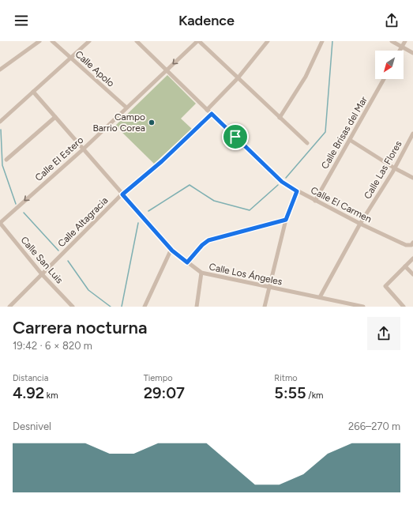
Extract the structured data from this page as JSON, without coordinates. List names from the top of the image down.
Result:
{
  "streets": {
    "street": [
      "Calle Apolo",
      "Calle Brisas del Mar",
      "Calle El Estero",
      "Calle Las Flores",
      "Calle El Carmen",
      "Calle Altagracia",
      "Calle San Luis",
      "Calle Los Ángeles"
    ]
  },
  "crossings": [
    ["Calle Apolo", "Calle El Estero"],
    ["Calle Brisas del Mar", "Calle El Carmen"],
    ["Calle El Estero", "Calle El Carmen"],
    ["Calle El Estero", "Calle San Luis"],
    ["Calle El Estero", "Calle Los Ángeles"],
    ["Calle Las Flores", "Calle El Carmen"],
    ["Calle Las Flores", "Calle Los Ángeles"],
    ["Calle El Carmen", "Calle Altagracia"],
    ["Calle Altagracia", "Calle San Luis"],
    ["Calle Altagracia", "Calle Los Ángeles"]
  ],
  "one_way": ["Calle El Estero"],
  "places": ["Campo Barrio Corea"],
  "north": "bottom left",
  "page": {
    "header": "Kadence",
    "heading": ["Carrera nocturna", "19:42 · 6 × 820 m"],
    "stats": [
      ["Distancia", "4.92 km"],
      ["Tiempo", "29:07"],
      ["Ritmo", "5:55 /km"]
    ],
    "chart": ["Desnivel", "266–270 m"]
  }
}
